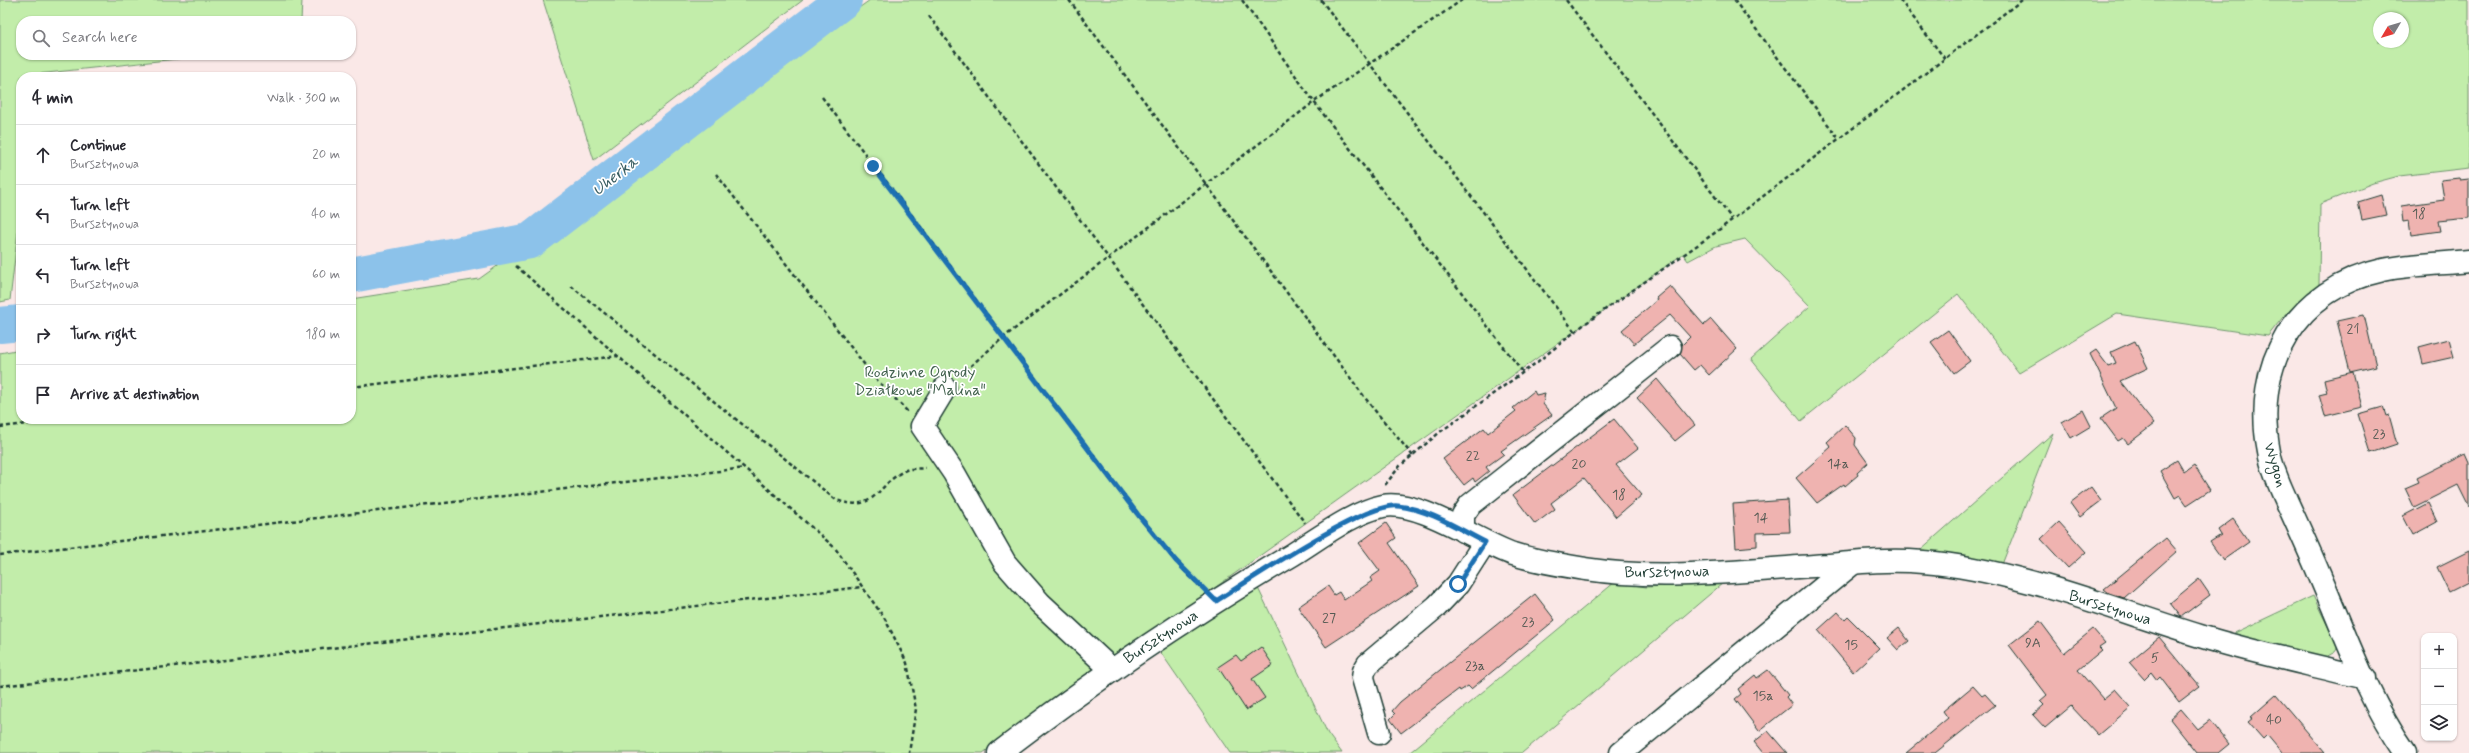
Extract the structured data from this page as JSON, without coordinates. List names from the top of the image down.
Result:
{
  "streets": {
    "street": ["Wygon", "Bursztynowa"]
  },
  "crossings": [
    ["Wygon", "Bursztynowa"]
  ],
  "water": ["Uherka"],
  "parks": ["Rodzinne Ogrody Działkowe \"Malina\""],
  "house_numbers": [
    "18",
    "21",
    "23",
    "22",
    "20",
    "14a",
    "18",
    "14",
    "27",
    "23",
    "9A",
    "15",
    "5",
    "23a",
    "15a",
    "40"
  ],
  "north": "bottom left",
  "page": {
    "search": "Search here",
    "heading": ["4 min", "Walk · 300 m"],
    "list": [
      ["Continue", "Bursztynowa", "20 m"],
      ["Turn left", "Bursztynowa", "40 m"],
      ["Turn left", "Bursztynowa", "60 m"],
      ["Turn right", "180 m"],
      "Arrive at destination"
    ],
    "map_buttons": ["+", "−"]
  }
}
